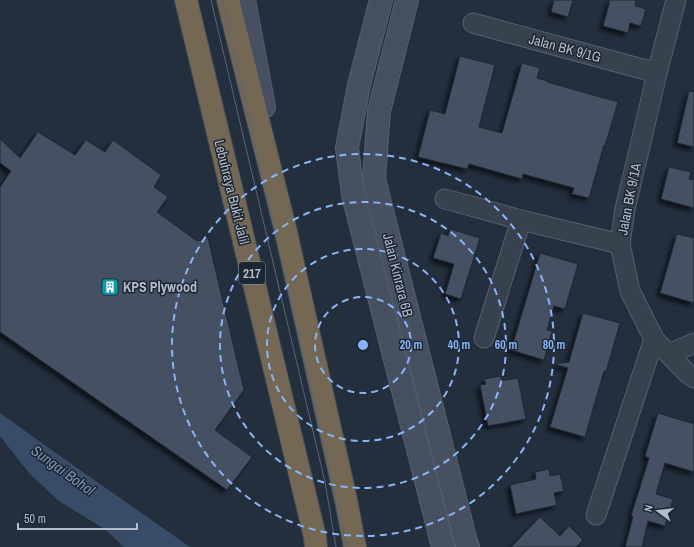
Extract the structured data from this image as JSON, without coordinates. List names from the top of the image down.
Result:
{
  "streets": {
    "highway": ["Lebuhraya Bukit Jalil", "217"],
    "street": ["Jalan BK 9/1G", "Jalan BK 9/1A", "Jalan Kinrara 6B"]
  },
  "crossings": [
    ["Jalan BK 9/1G", "Jalan BK 9/1A"]
  ],
  "water": ["Sungai Bohol"],
  "places": {
    "building": ["KPS Plywood"]
  },
  "scale_bar": "50 m",
  "north": "left",
  "rings": [
    "20 m",
    "40 m",
    "60 m",
    "80 m"
  ]
}
